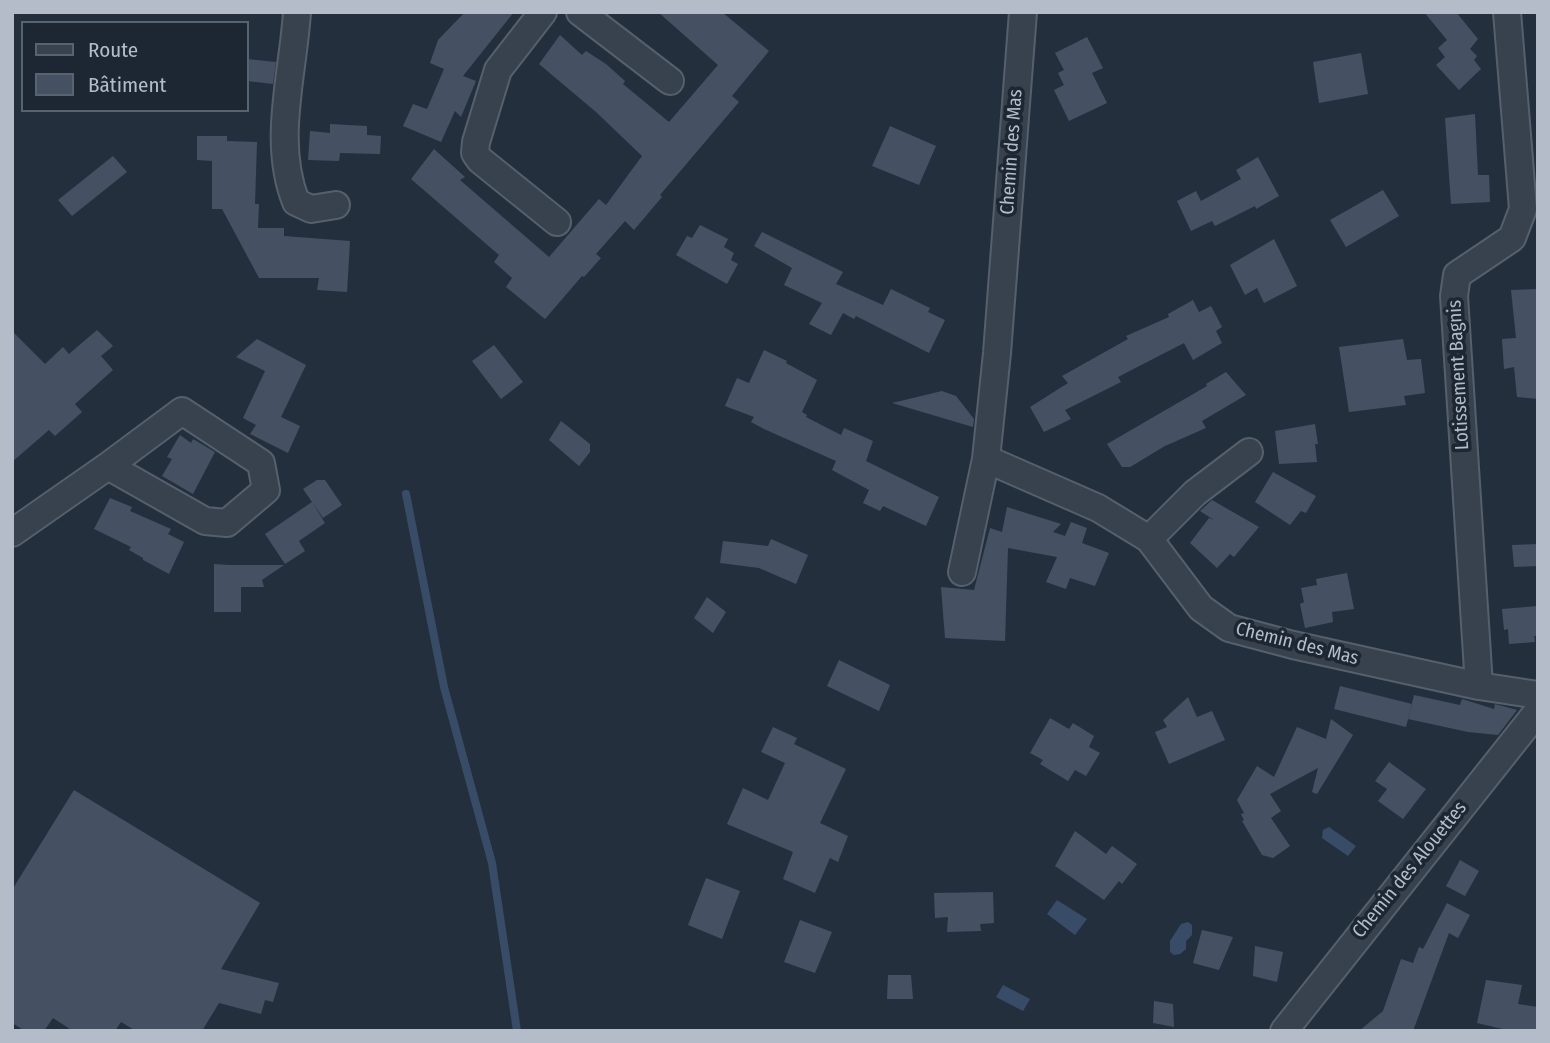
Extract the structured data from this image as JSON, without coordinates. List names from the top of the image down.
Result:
{
  "streets": {
    "street": ["Chemin des Mas", "Lotissement Bagnis", "Chemin des Alouettes"]
  },
  "crossings": [
    ["Chemin des Mas", "Lotissement Bagnis"]
  ],
  "legend": ["Route", "Bâtiment"]
}
